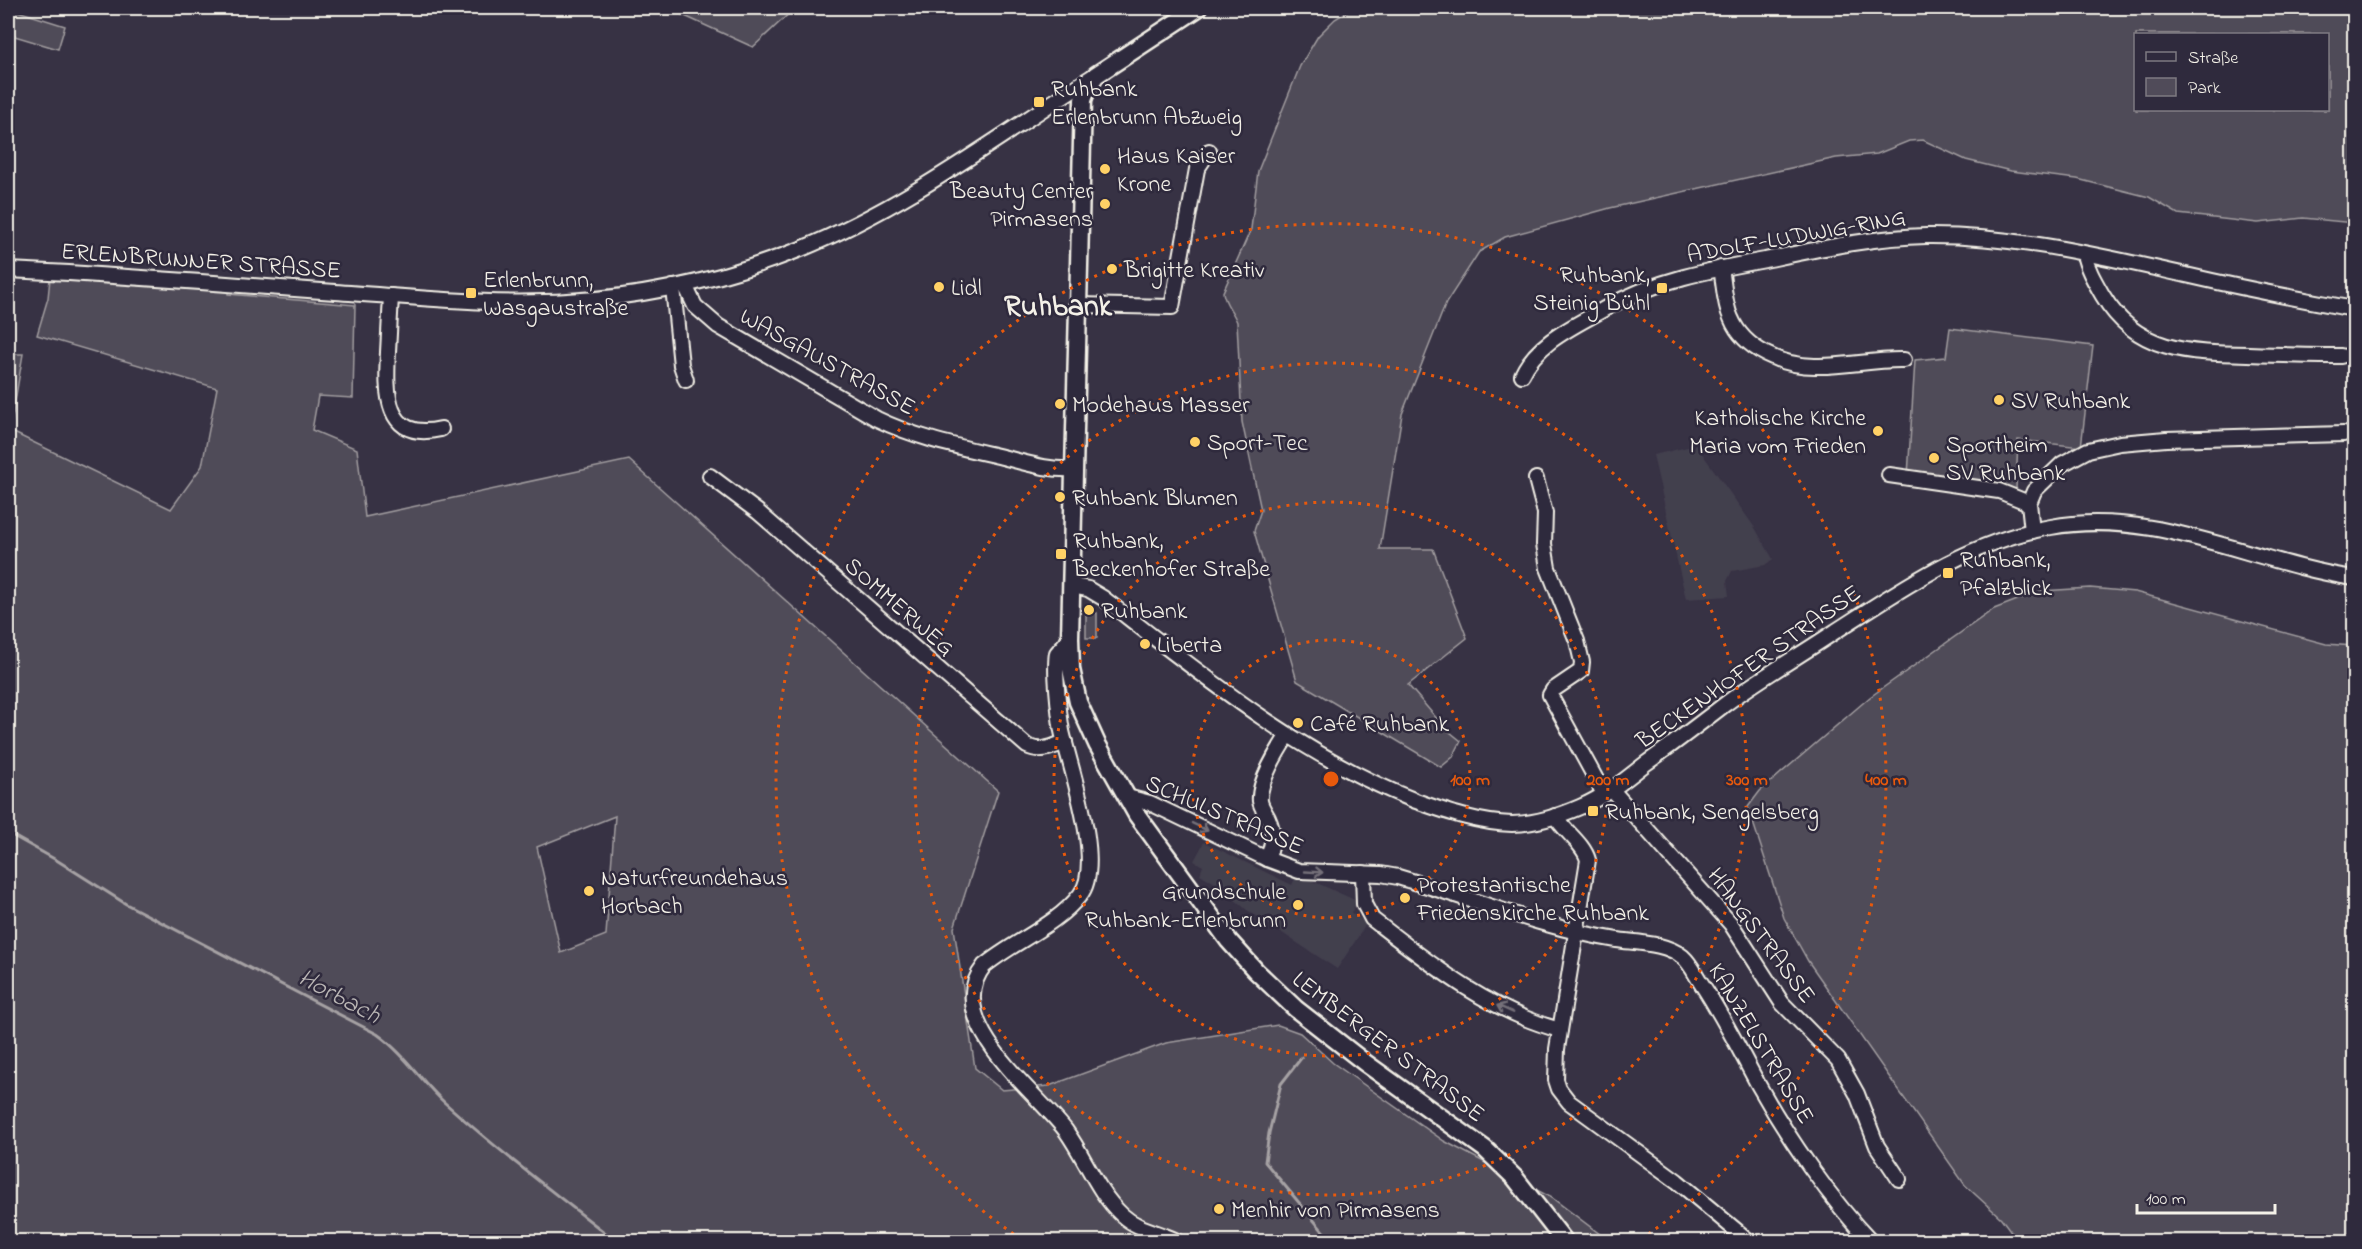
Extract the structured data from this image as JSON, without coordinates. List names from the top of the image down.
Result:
{
  "streets": {
    "main road": ["LEMBERGER STRASSE"],
    "street": [
      "ADOLF-LUDWIG-RING",
      "ERLENBRUNNER STRASSE",
      "WASGAUSTRASSE",
      "SOMMERWEG",
      "BECKENHOFER STRASSE",
      "SCHULSTRASSE",
      "HANGSTRASSE",
      "KANZELSTRASSE"
    ]
  },
  "crossings": [
    ["ERLENBRUNNER STRASSE", "WASGAUSTRASSE"],
    ["ERLENBRUNNER STRASSE", "LEMBERGER STRASSE"],
    ["WASGAUSTRASSE", "LEMBERGER STRASSE"],
    ["BECKENHOFER STRASSE", "HANGSTRASSE"],
    ["BECKENHOFER STRASSE", "LEMBERGER STRASSE"],
    ["SCHULSTRASSE", "KANZELSTRASSE"],
    ["SCHULSTRASSE", "LEMBERGER STRASSE"]
  ],
  "one_way": ["SCHULSTRASSE"],
  "districts": ["Ruhbank"],
  "water": ["Horbach"],
  "places": {
    "transit": [
      "Ruhbank Erlenbrunn Abzweig",
      "Ruhbank, Steinig Bühl",
      "Erlenbrunn, Wasgaustraße",
      "Ruhbank, Beckenhofer Straße",
      "Ruhbank, Pfalzblick",
      "Ruhbank, Sengelsberg"
    ],
    "other": [
      "Haus Kaiser Krone",
      "Beauty Center Pirmasens",
      "Brigitte Kreativ",
      "Lidl",
      "SV Ruhbank",
      "Modehaus Masser",
      "Katholische Kirche Maria vom Frieden",
      "Sport-Tec",
      "Sportheim SV Ruhbank",
      "Ruhbank Blumen",
      "Ruhbank",
      "Liberta",
      "Café Ruhbank",
      "Naturfreundehaus Horbach",
      "Protestantische Friedenskirche Ruhbank",
      "Grundschule Ruhbank-Erlenbrunn",
      "Menhir von Pirmasens"
    ]
  },
  "legend": ["Straße", "Park"],
  "scale_bar": "100 m",
  "rings": [
    "100 m",
    "200 m",
    "300 m",
    "400 m"
  ]
}
